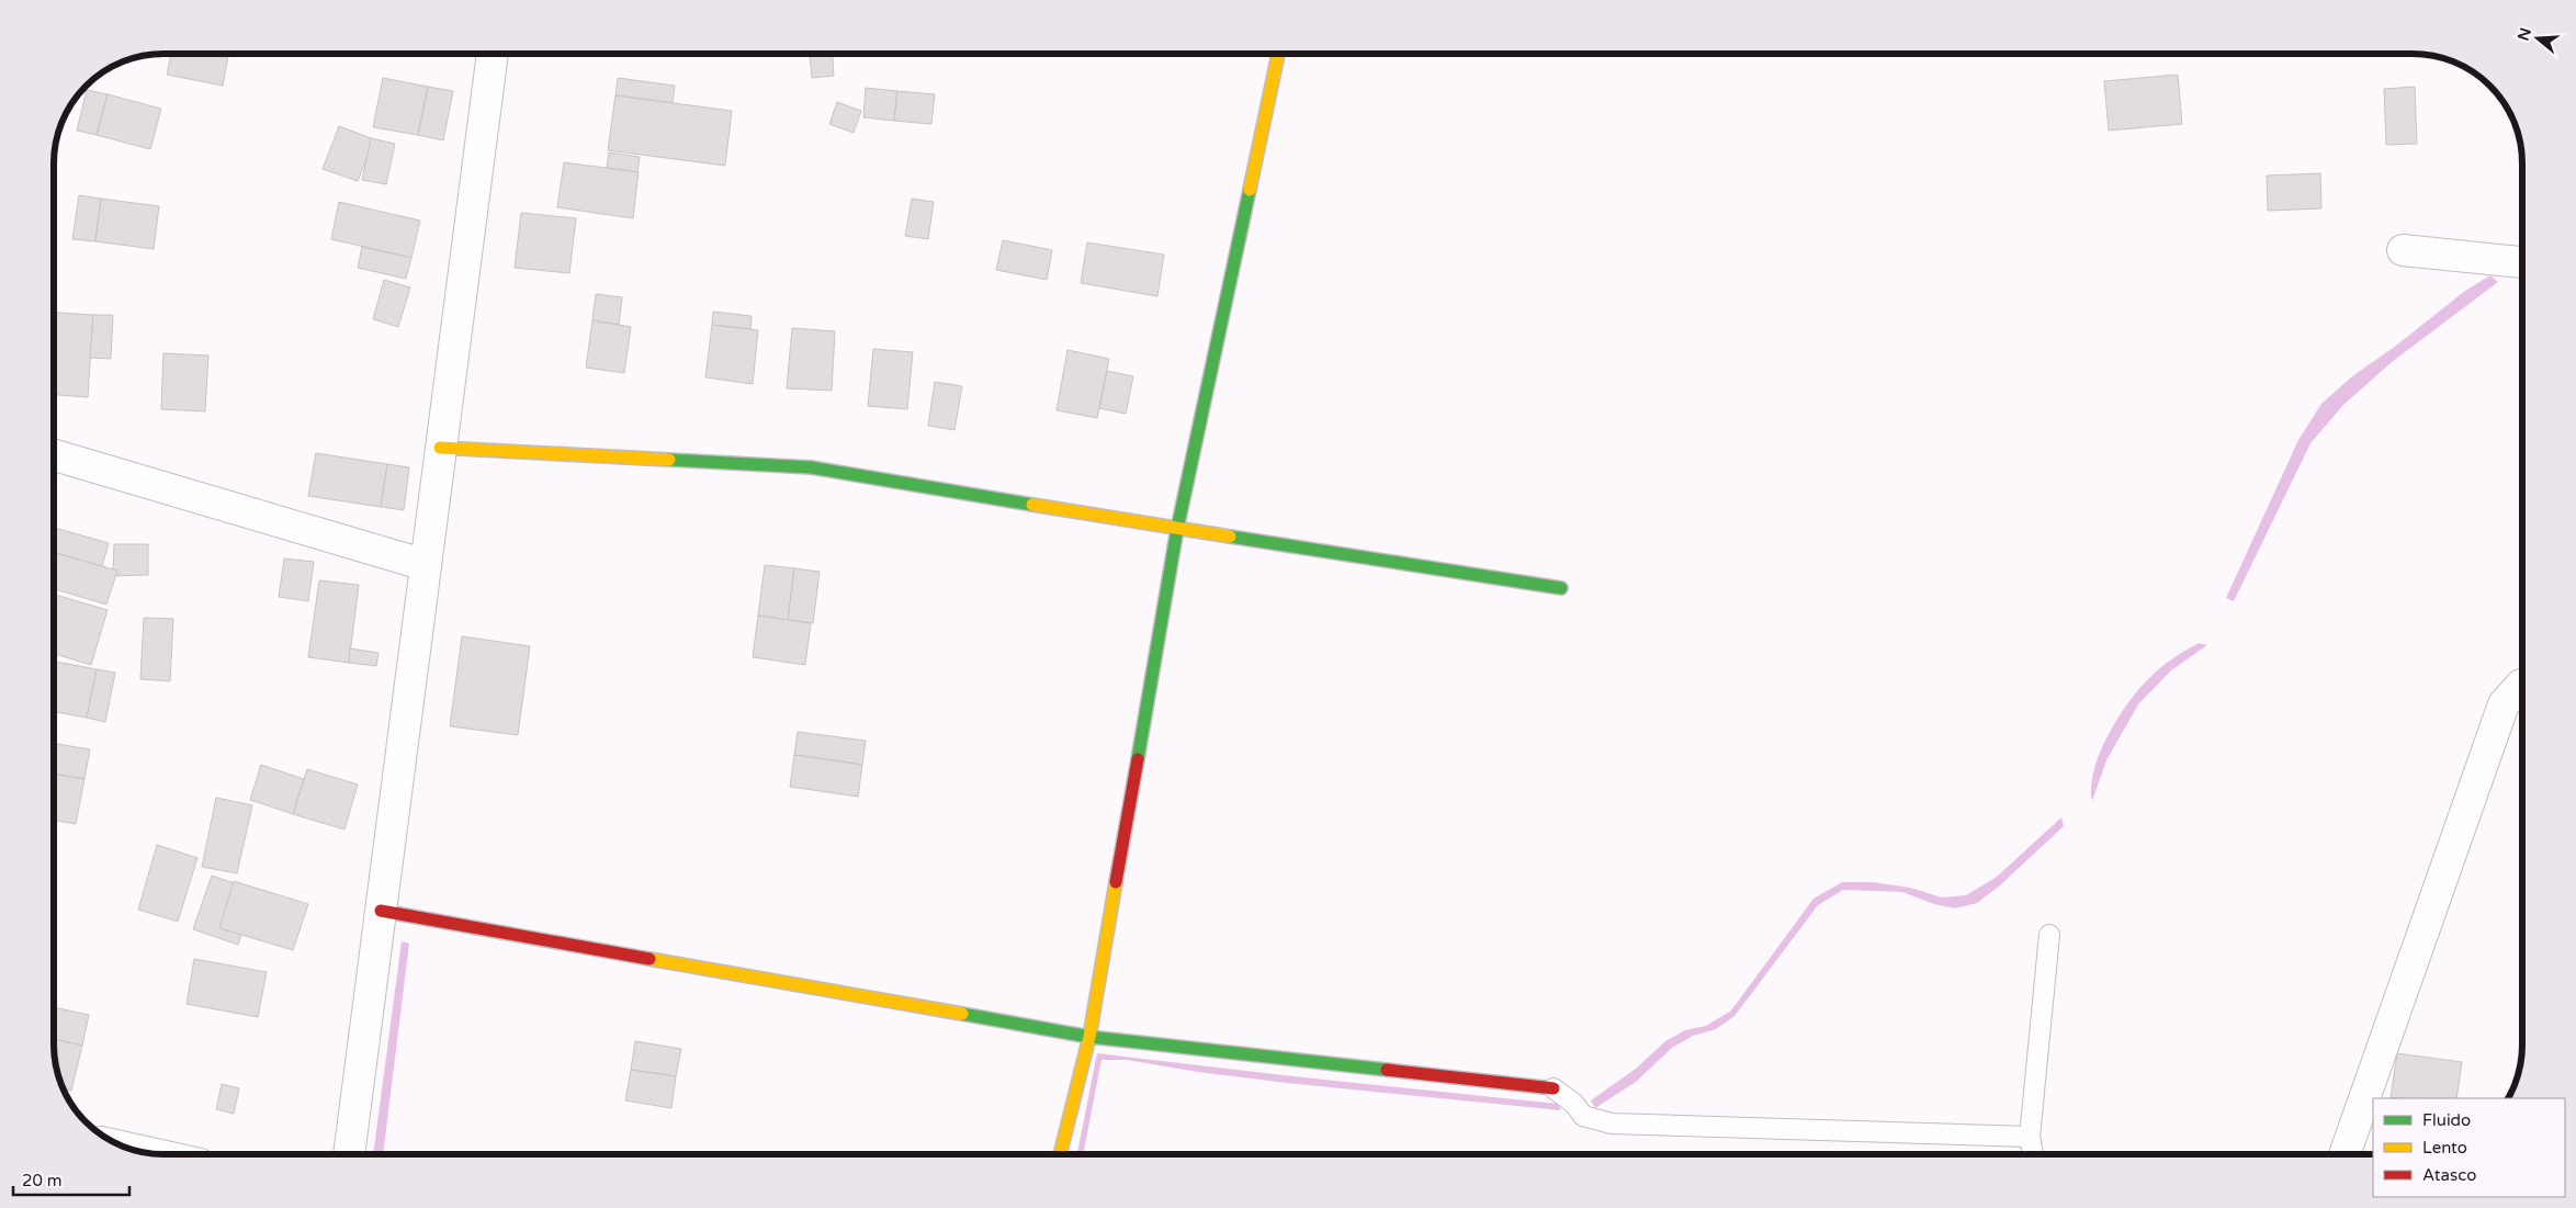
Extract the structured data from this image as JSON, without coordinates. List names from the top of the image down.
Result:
{
  "legend": ["Fluido", "Lento", "Atasco"],
  "scale_bar": "20 m",
  "north": "left"
}
